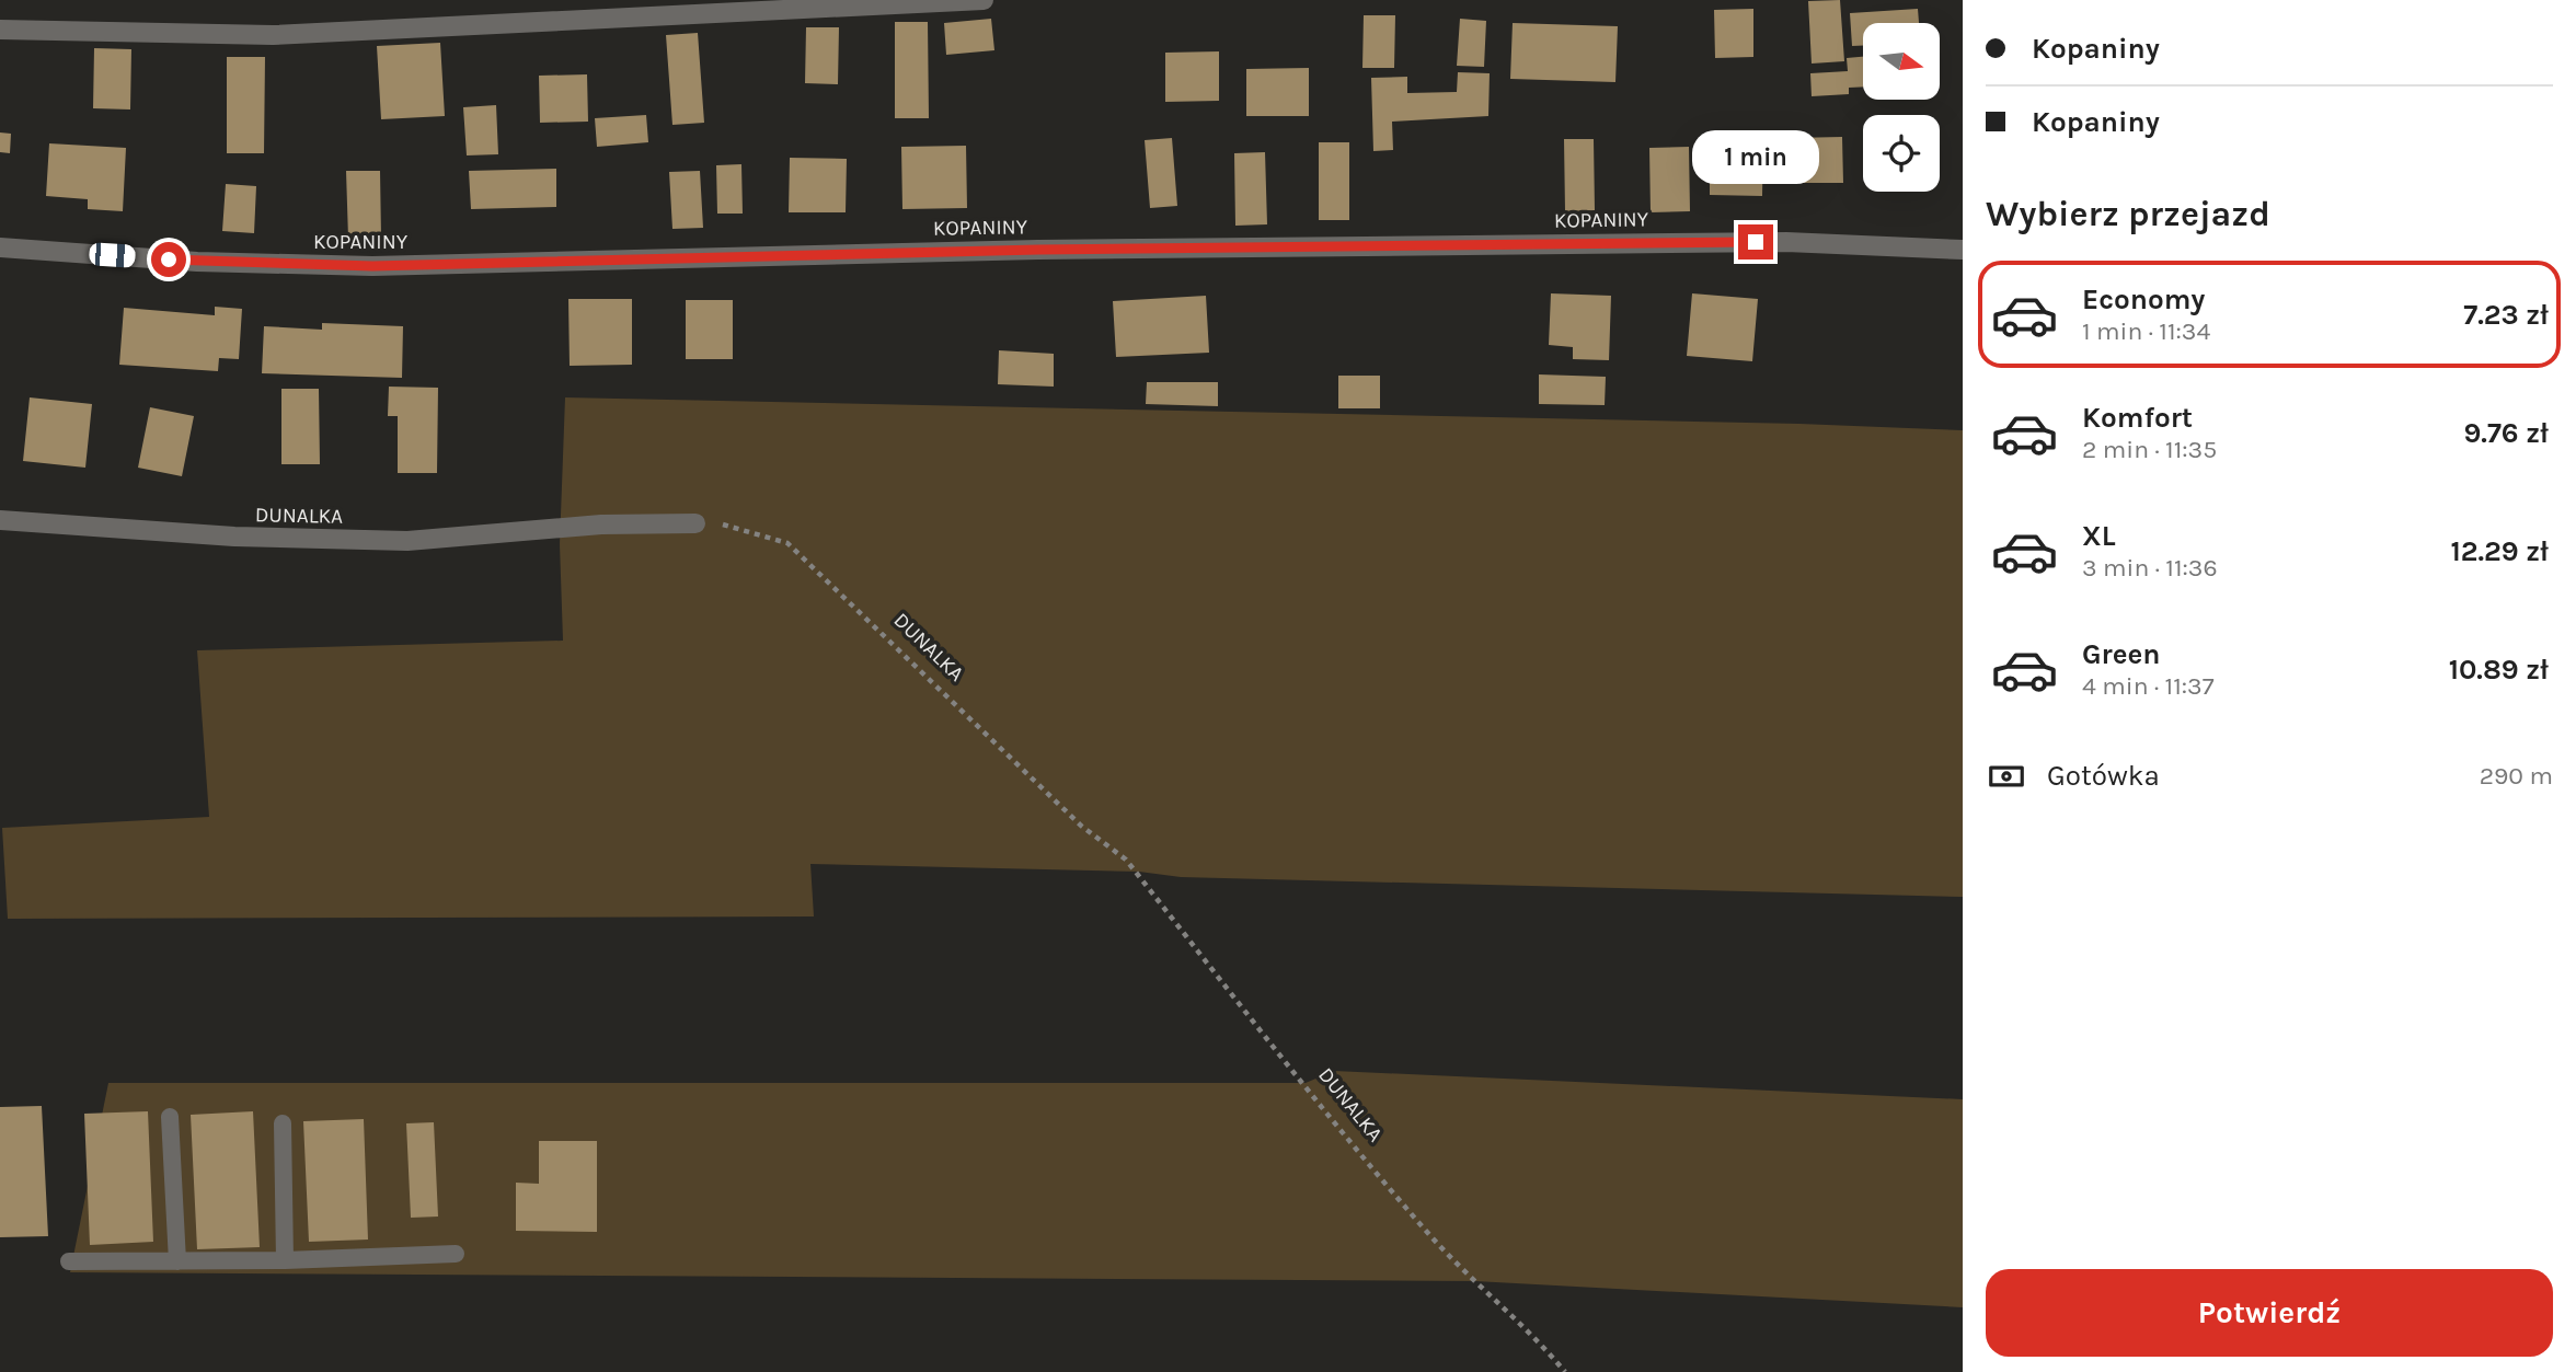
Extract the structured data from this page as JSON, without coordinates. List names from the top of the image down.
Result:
{
  "streets": {
    "street": ["KOPANINY", "DUNALKA"]
  },
  "north": "right",
  "page": {
    "banner": ["Kopaniny", "Kopaniny"],
    "bubble": "1 min",
    "heading": "Wybierz przejazd",
    "list": [
      {
        "name": "Economy",
        "note": "1 min · 11:34",
        "value": "7.23 zł"
      },
      {
        "name": "Komfort",
        "note": "2 min · 11:35",
        "value": "9.76 zł"
      },
      {
        "name": "XL",
        "note": "3 min · 11:36",
        "value": "12.29 zł"
      },
      {
        "name": "Green",
        "note": "4 min · 11:37",
        "value": "10.89 zł"
      }
    ],
    "pay": ["Gotówka", "290 m"],
    "buttons": "Potwierdź"
  }
}
